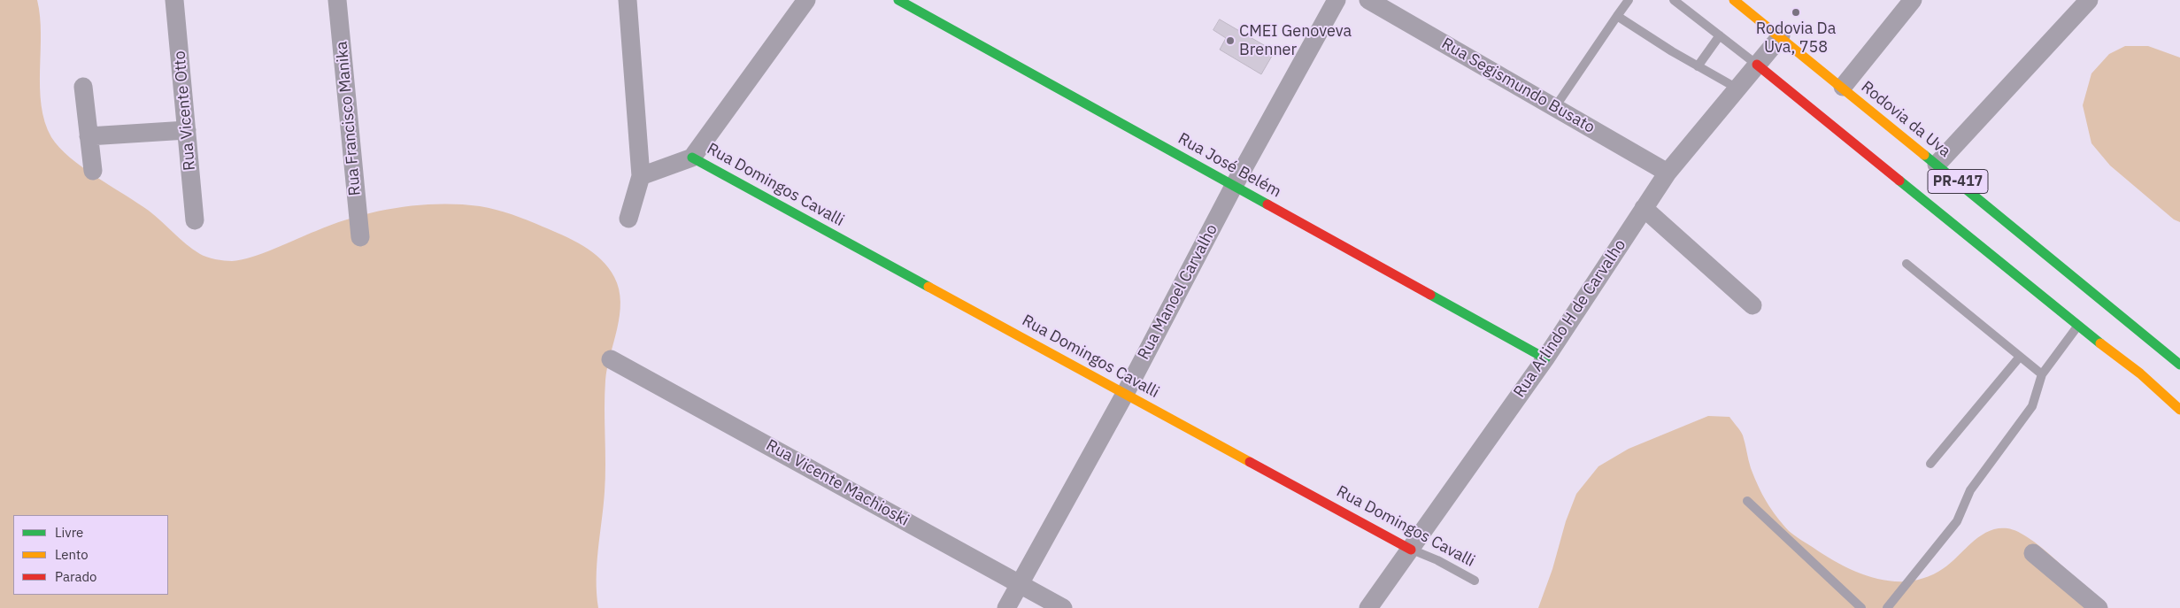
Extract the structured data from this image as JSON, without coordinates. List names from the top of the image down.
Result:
{
  "streets": {
    "main road": [
      "Rodovia da Uva",
      "Rua José Belém",
      "PR-417",
      "Rua Domingos Cavalli"
    ],
    "street": [
      "Rua Segismundo Busato",
      "Rua Vicente Otto",
      "Rua Francisco Manika",
      "Rua Manoel Carvalho",
      "Rua Arlindo H de Carvalho",
      "Rua Vicente Machioski"
    ]
  },
  "crossings": [
    ["Rua Segismundo Busato", "Rua Arlindo H de Carvalho"],
    ["Rodovia da Uva", "Rua Arlindo H de Carvalho"],
    ["Rua José Belém", "Rua Manoel Carvalho"],
    ["Rua José Belém", "Rua Arlindo H de Carvalho"],
    ["Rua Domingos Cavalli", "Rua Manoel Carvalho"],
    ["Rua Domingos Cavalli", "Rua Arlindo H de Carvalho"],
    ["Rua Manoel Carvalho", "Rua Vicente Machioski"]
  ],
  "places": ["Rodovia Da Uva, 758", "CMEI Genoveva Brenner"],
  "legend": ["Livre", "Lento", "Parado"]
}
